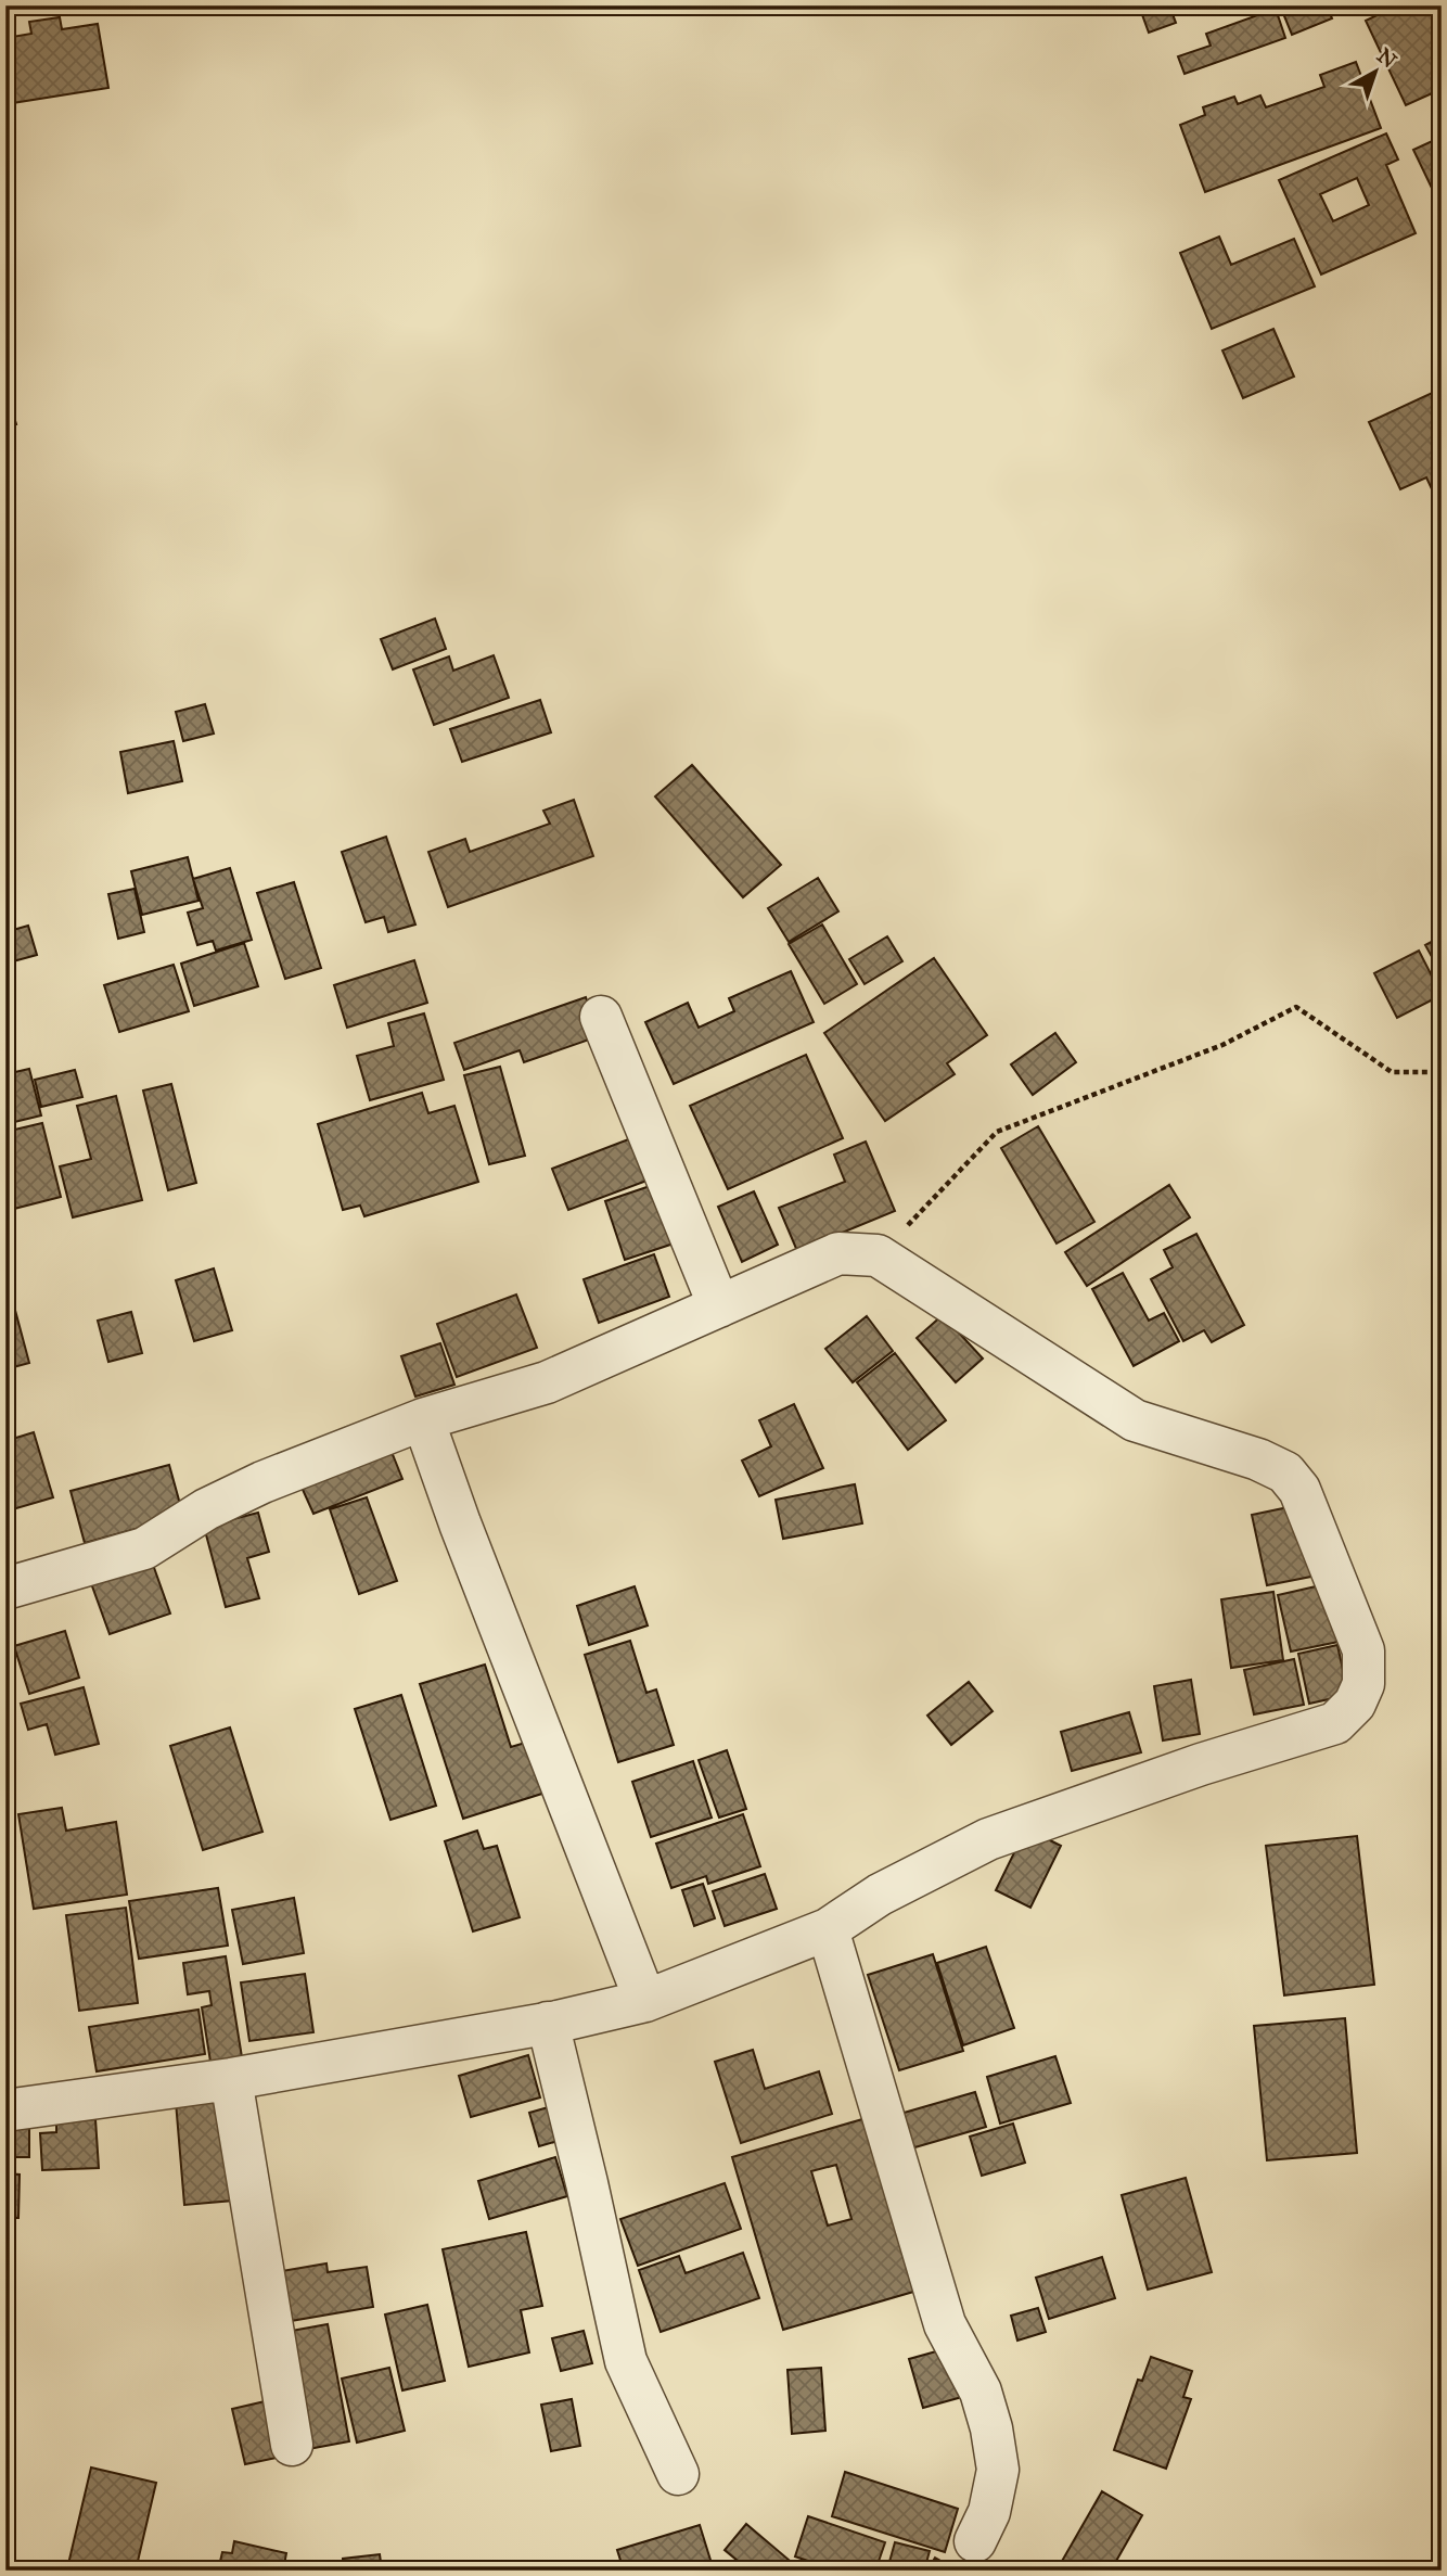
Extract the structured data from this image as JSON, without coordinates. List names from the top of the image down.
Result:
{
  "north": "top right"
}
